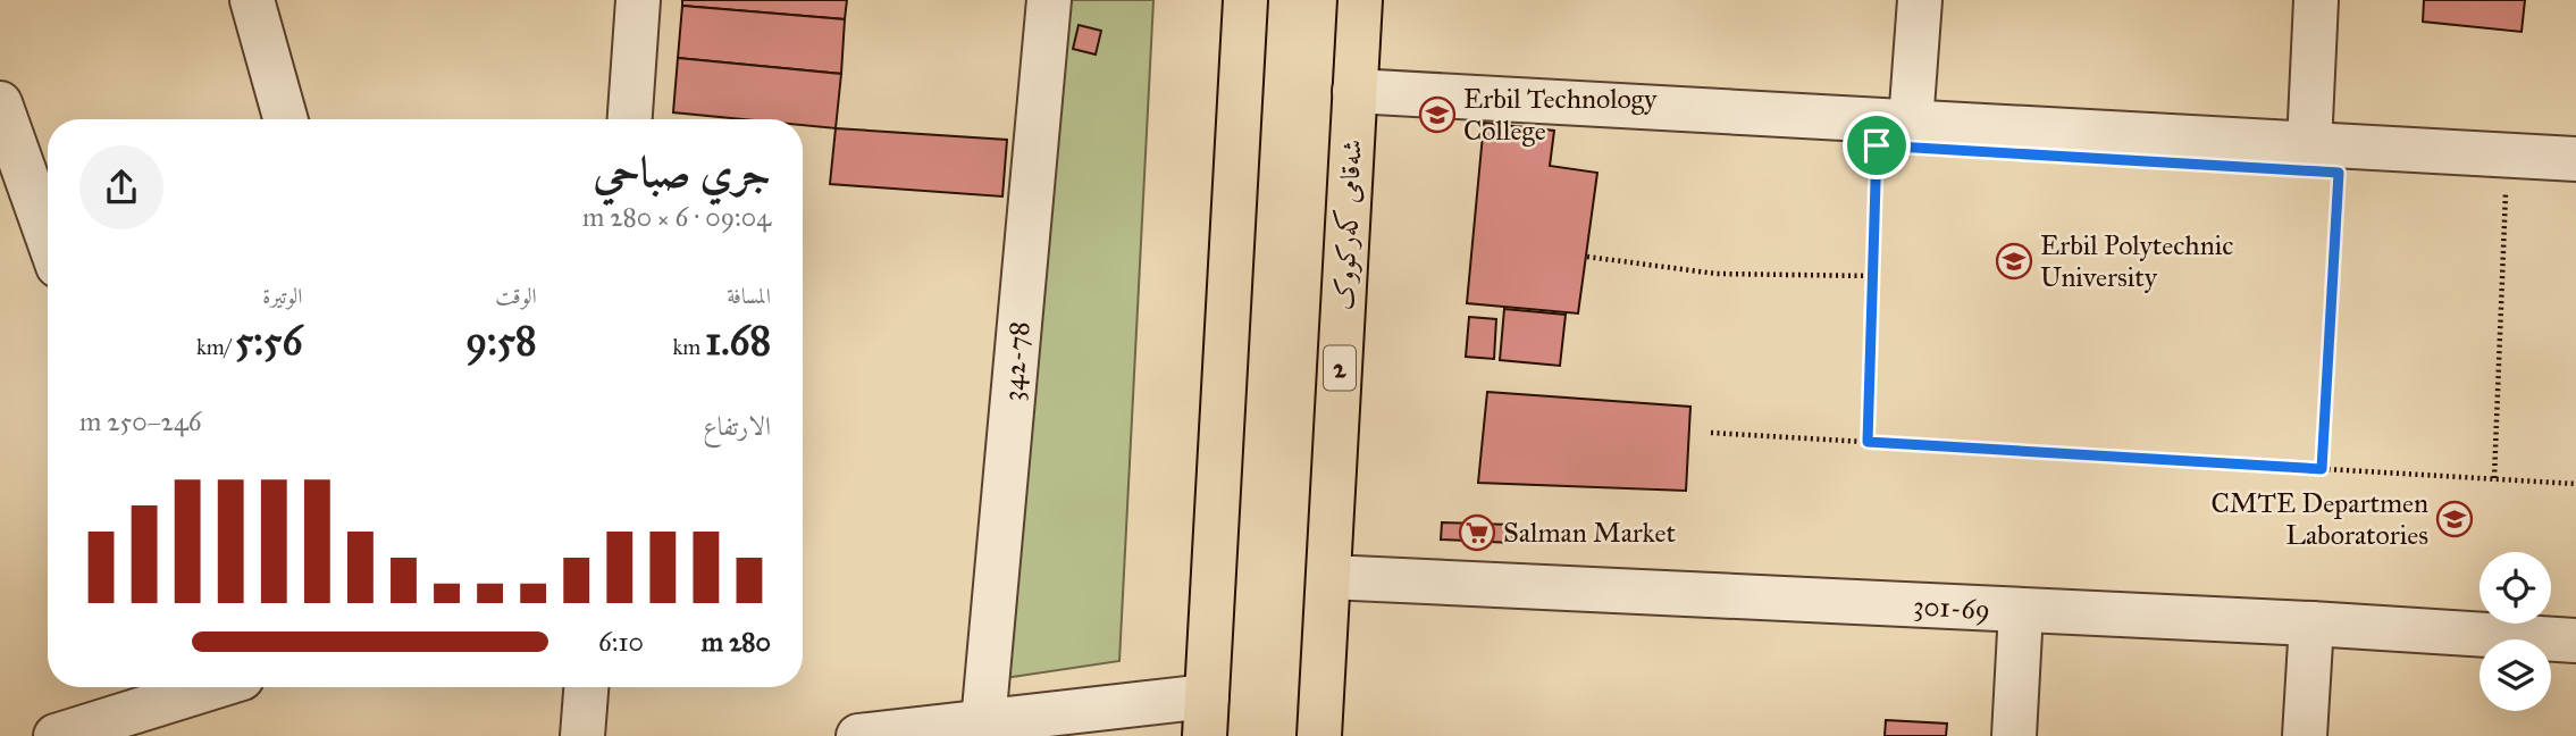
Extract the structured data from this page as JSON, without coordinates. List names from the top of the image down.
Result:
{
  "streets": {
    "highway": ["شەقامی کەرکووک", "2"],
    "street": ["342-78", "301-69"]
  },
  "crossings": [
    ["شەقامی کەرکووک", "301-69"]
  ],
  "places": {
    "school or university": ["Erbil Technology College", "Erbil Polytechnic University", "CMTE Departmen Laboratories"],
    "supermarket": ["Salman Market"]
  },
  "page": {
    "heading": ["جري صباحي", "09:04 · 6 × 280 m"],
    "stats": [
      ["المسافة", "1.68 km"],
      ["الوقت", "9:58"],
      ["الوتيرة", "5:56 /km"]
    ],
    "chart": ["الارتفاع", "246–250 m"],
    "list": [
      {
        "name": "280 m",
        "note": "6:10"
      }
    ]
  }
}
